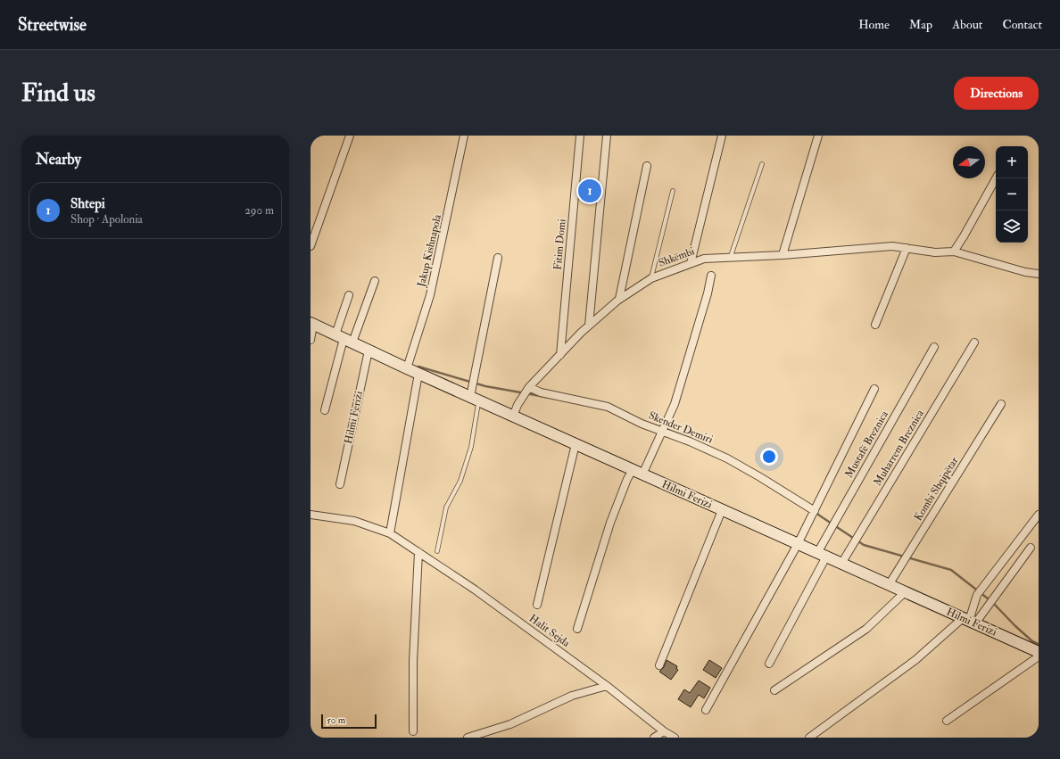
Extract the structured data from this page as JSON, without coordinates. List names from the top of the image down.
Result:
{
  "streets": {
    "street": [
      "Fitim Domi",
      "Jakup Kishnapola",
      "Shkëmbi",
      "Hilmi Ferizi",
      "Skender Demiri",
      "Mustafë Breznica",
      "Muharrem Breznica",
      "Kombi Shqipëtar",
      "Halit Sejda"
    ]
  },
  "crossings": [
    ["Fitim Domi", "Shkëmbi"],
    ["Jakup Kishnapola", "Hilmi Ferizi"],
    ["Shkëmbi", "Hilmi Ferizi"],
    ["Shkëmbi", "Skender Demiri"],
    ["Hilmi Ferizi", "Mustafë Breznica"],
    ["Hilmi Ferizi", "Muharrem Breznica"],
    ["Hilmi Ferizi", "Kombi Shqipëtar"]
  ],
  "scale_bar": "50 m",
  "north": "left",
  "page": {
    "header": "Streetwise",
    "nav": [
      "Home",
      "Map",
      "About",
      "Contact"
    ],
    "buttons": "Directions",
    "title": "Find us",
    "heading": "Nearby",
    "map_buttons": ["+", "−"],
    "pins": "1",
    "list": [
      {
        "mark": "1",
        "name": "Shtepi",
        "note": "Shop · Apolonia",
        "value": "290 m"
      }
    ],
    "scale": "50 m"
  }
}
